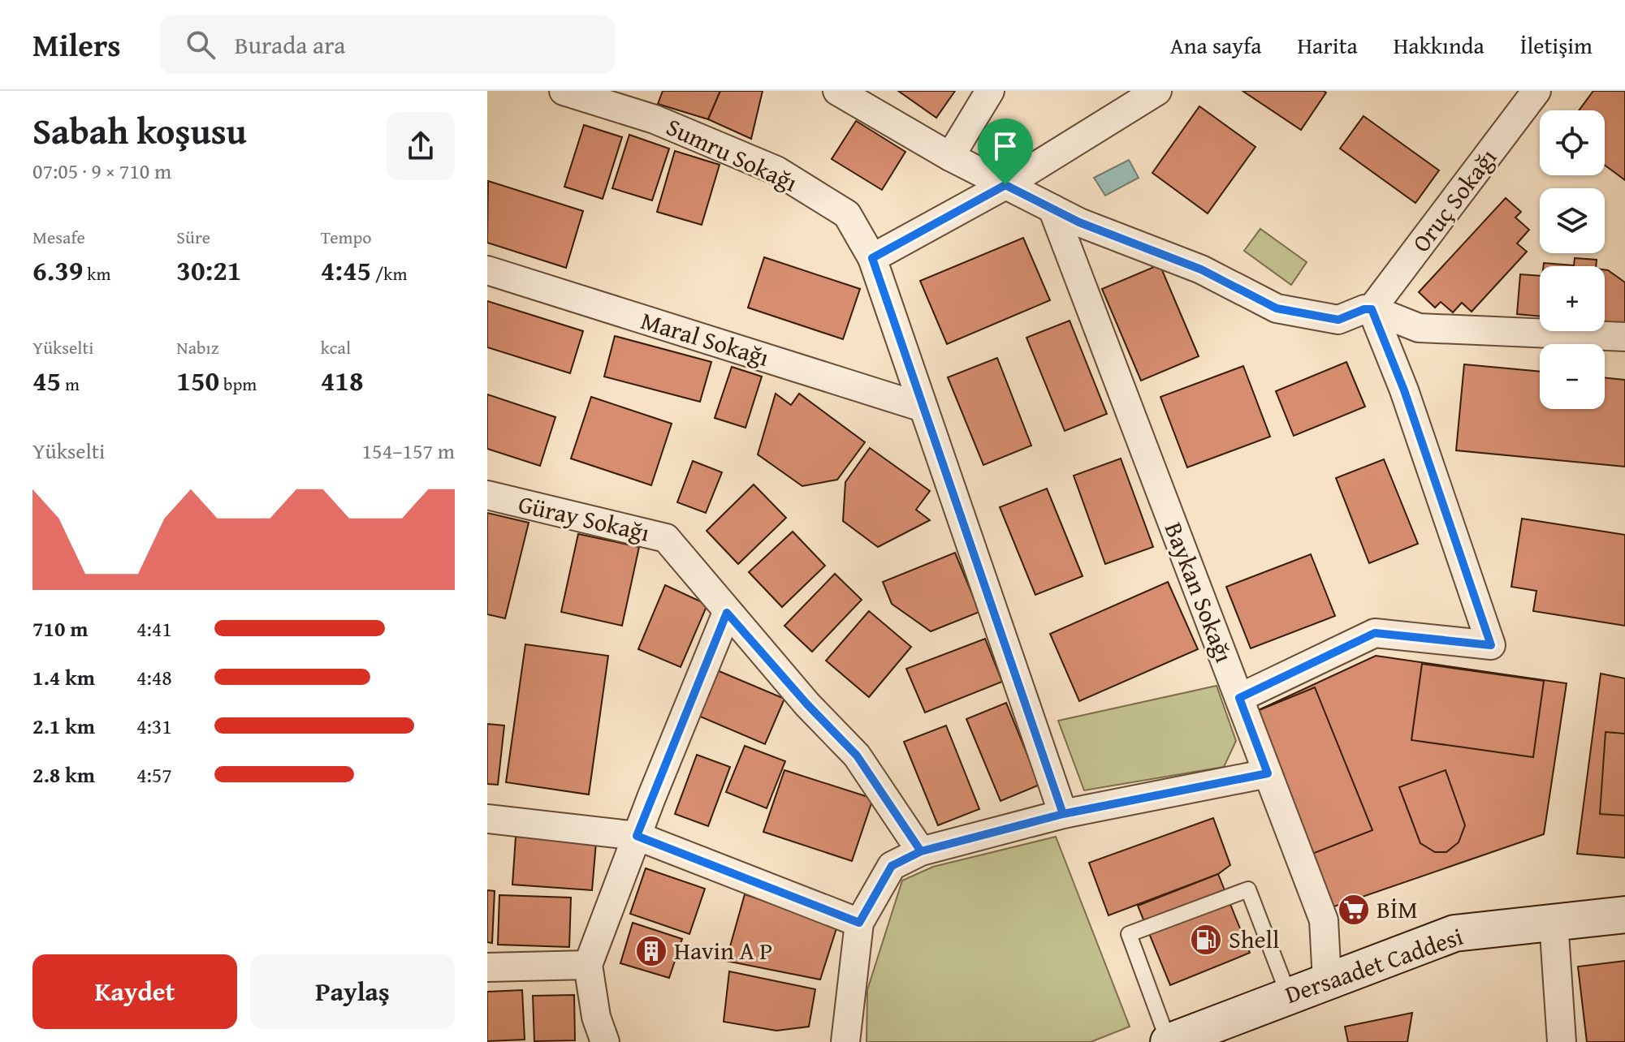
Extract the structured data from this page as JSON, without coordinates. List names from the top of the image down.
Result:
{
  "streets": {
    "main road": ["Dersaadet Caddesi"],
    "street": [
      "Sumru Sokağı",
      "Oruç Sokağı",
      "Maral Sokağı",
      "Güray Sokağı",
      "Baykan Sokağı"
    ]
  },
  "crossings": [
    ["Sumru Sokağı", "Maral Sokağı"],
    ["Baykan Sokağı", "Dersaadet Caddesi"]
  ],
  "places": {
    "supermarket": ["BİM"],
    "fuel station": ["Shell"],
    "building": ["Havin A P"]
  },
  "page": {
    "header": "Milers",
    "search": "Burada ara",
    "nav": [
      "Ana sayfa",
      "Harita",
      "Hakkında",
      "İletişim"
    ],
    "heading": ["Sabah koşusu", "07:05 · 9 × 710 m"],
    "map_buttons": ["+", "−"],
    "stats": [
      ["Mesafe", "6.39 km"],
      ["Süre", "30:21"],
      ["Tempo", "4:45 /km"],
      ["Yükselti", "45 m"],
      ["Nabız", "150 bpm"],
      ["kcal", "418"]
    ],
    "chart": ["Yükselti", "154–157 m"],
    "list": [
      {
        "name": "710 m",
        "note": "4:41"
      },
      {
        "name": "1.4 km",
        "note": "4:48"
      },
      {
        "name": "2.1 km",
        "note": "4:31"
      },
      {
        "name": "2.8 km",
        "note": "4:57"
      }
    ],
    "buttons": ["Kaydet", "Paylaş"]
  }
}
